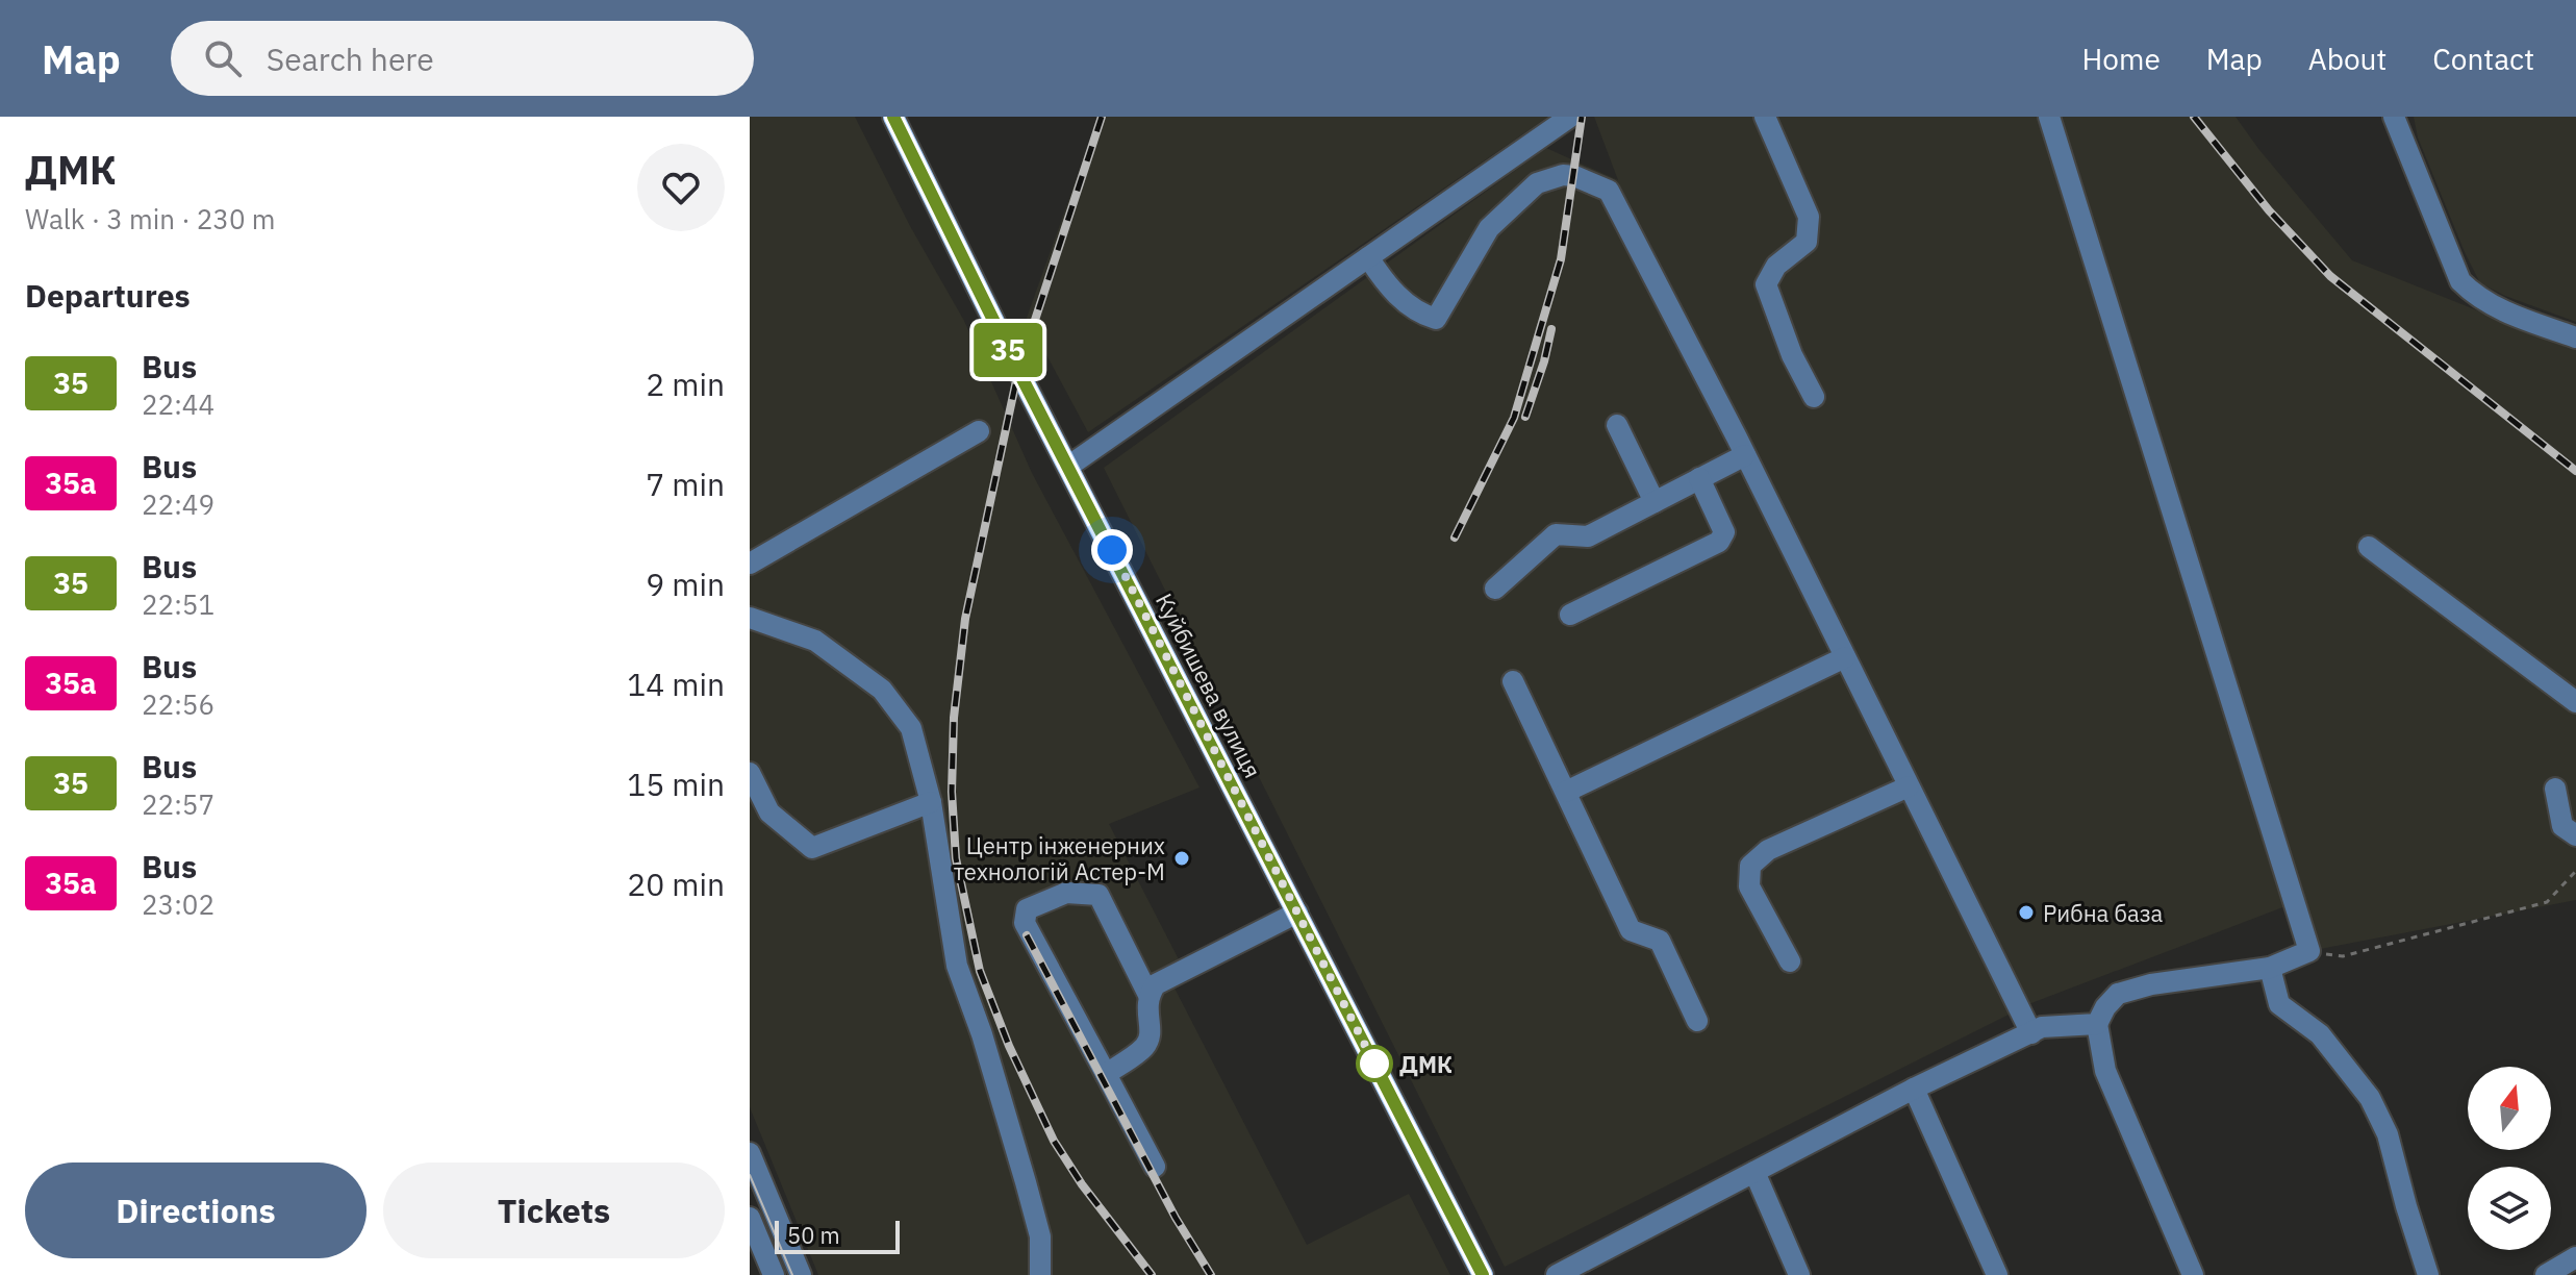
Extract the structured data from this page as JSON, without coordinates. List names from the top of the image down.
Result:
{
  "streets": {
    "main road": ["Куйбишева вулиця"]
  },
  "places": ["Центр інженерних технологій Астер-М", "Рибна база", "ДМК"],
  "lines": ["bus line 35"],
  "scale_bar": "50 m",
  "north": "top",
  "page": {
    "header": "Map",
    "search": "Search here",
    "nav": [
      "Home",
      "Map",
      "About",
      "Contact"
    ],
    "heading": [
      ["ДМК", "Walk · 3 min · 230 m"],
      "Departures"
    ],
    "on_map": "35",
    "list": [
      {
        "mark": "35",
        "name": "Bus",
        "note": "22:44",
        "value": "2 min"
      },
      {
        "mark": "35а",
        "name": "Bus",
        "note": "22:49",
        "value": "7 min"
      },
      {
        "mark": "35",
        "name": "Bus",
        "note": "22:51",
        "value": "9 min"
      },
      {
        "mark": "35а",
        "name": "Bus",
        "note": "22:56",
        "value": "14 min"
      },
      {
        "mark": "35",
        "name": "Bus",
        "note": "22:57",
        "value": "15 min"
      },
      {
        "mark": "35а",
        "name": "Bus",
        "note": "23:02",
        "value": "20 min"
      }
    ],
    "buttons": ["Directions", "Tickets"],
    "scale": "50 m"
  }
}
